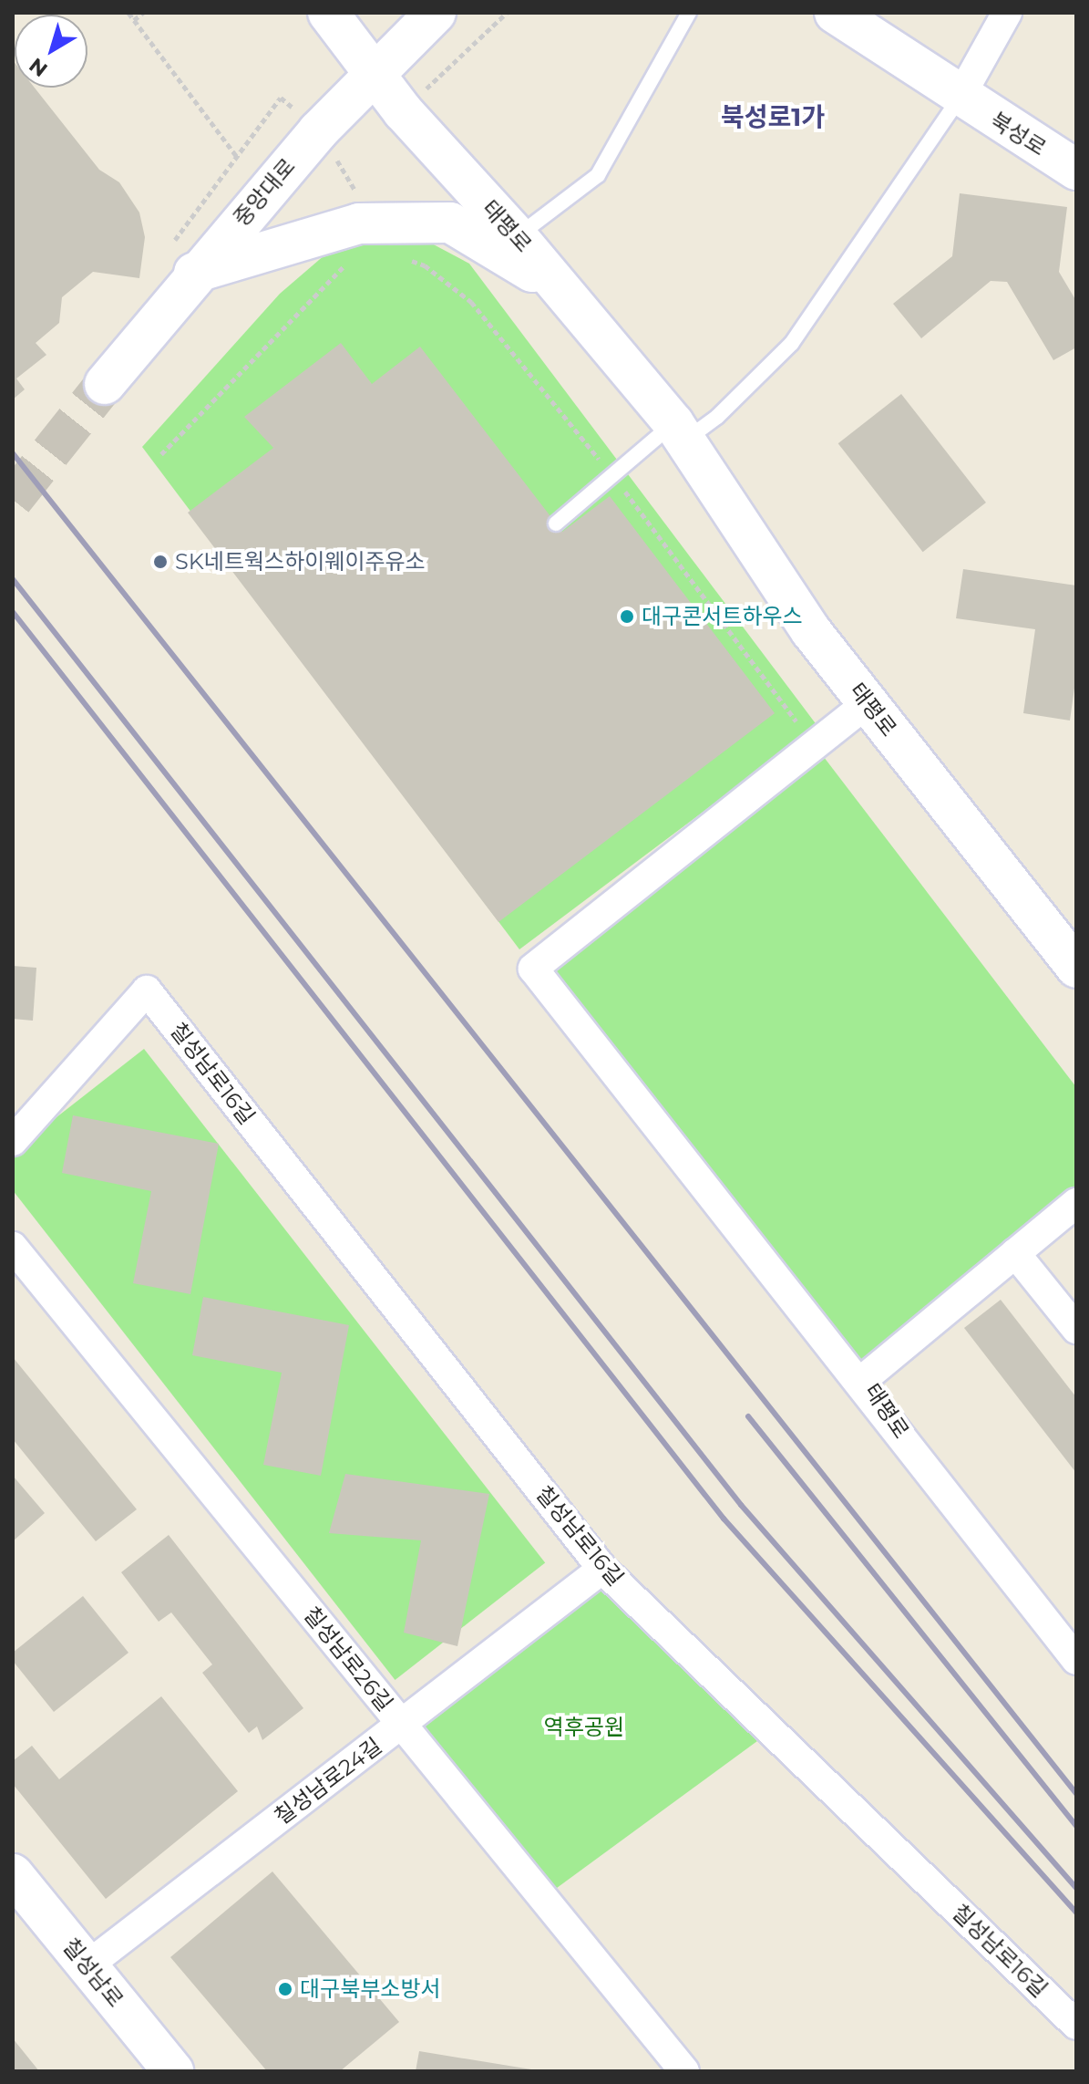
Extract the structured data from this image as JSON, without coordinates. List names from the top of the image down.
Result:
{
  "streets": {
    "main road": [
      "북성로",
      "중앙대로",
      "태평로",
      "칠성남로"
    ],
    "street": ["칠성남로16길", "칠성남로26길", "칠성남로24길"]
  },
  "crossings": [
    ["중앙대로", "태평로"],
    ["칠성남로16길", "칠성남로24길"],
    ["칠성남로26길", "칠성남로24길"],
    ["칠성남로24길", "칠성남로"]
  ],
  "districts": ["북성로1가"],
  "parks": ["역후공원"],
  "places": ["SK네트웍스하이웨이주유소", "대구콘서트하우스", "대구북부소방서"],
  "north": "bottom left"
}
